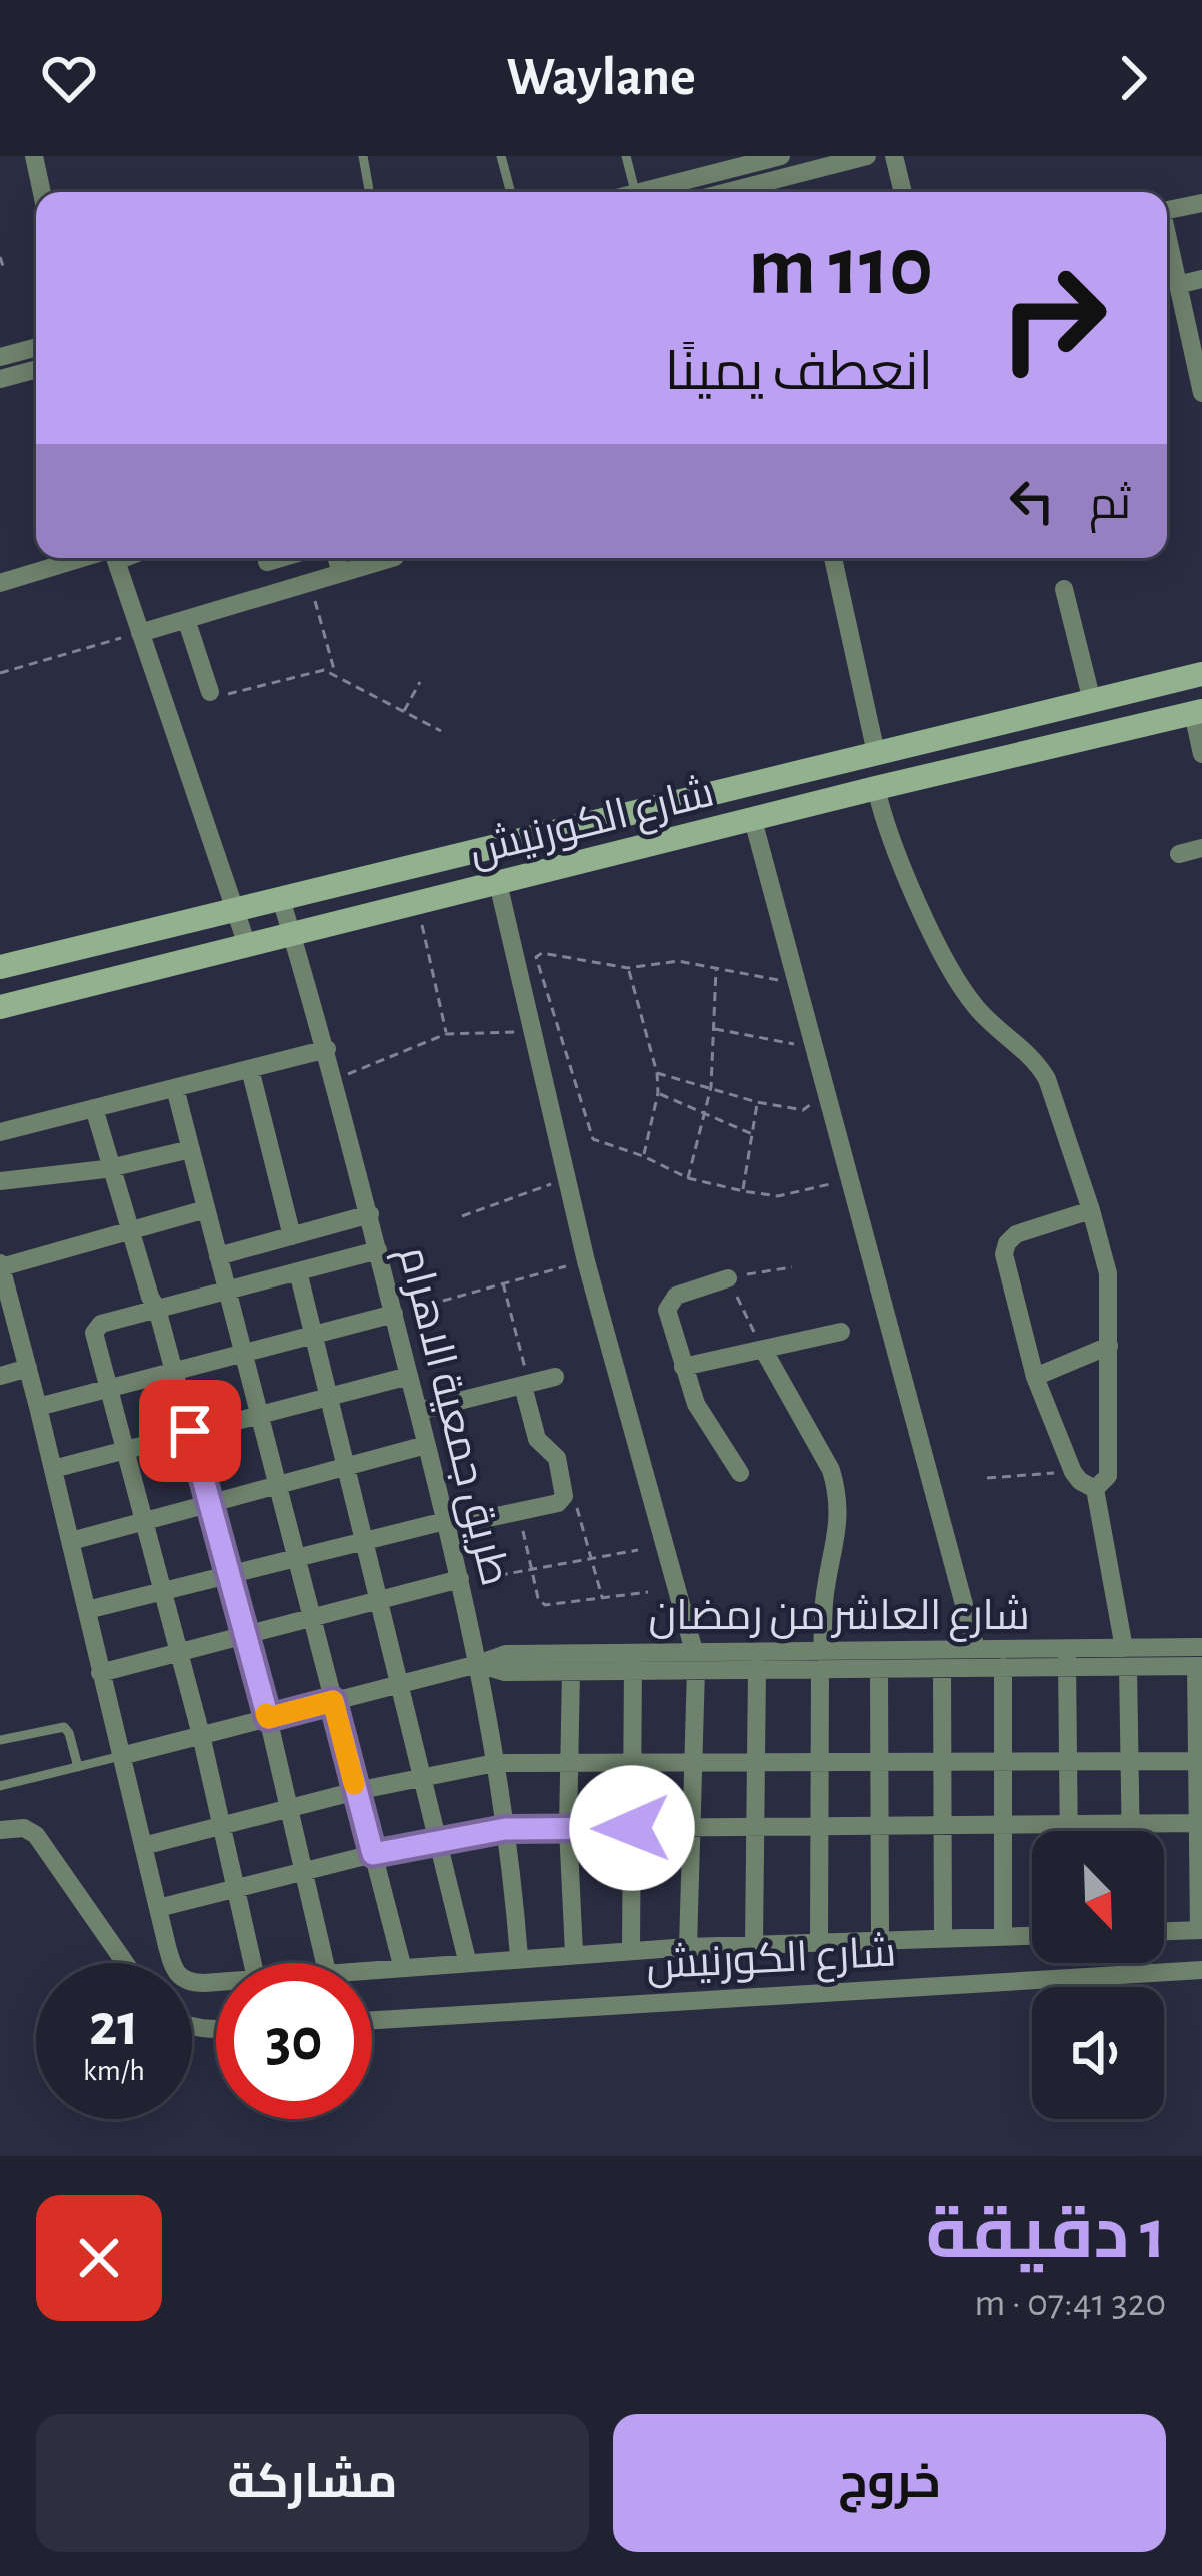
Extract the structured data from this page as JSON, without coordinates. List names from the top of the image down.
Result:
{
  "streets": {
    "main road": ["شارع الكورنيش"],
    "street": ["طريق جمعية الاهرام", "شارع العاشر من رمضان"]
  },
  "crossings": [
    ["شارع الكورنيش", "طريق جمعية الاهرام"],
    ["طريق جمعية الاهرام", "شارع العاشر من رمضان"]
  ],
  "north": "bottom right",
  "page": {
    "header": "Waylane",
    "turn": ["110 m", "انعطف يمينًا"],
    "then": "ثم",
    "speed": "21 km/h",
    "limit": "30",
    "heading": ["1 دقيقة", "320 m · 07:41"],
    "buttons": ["خروج", "مشاركة"]
  }
}
